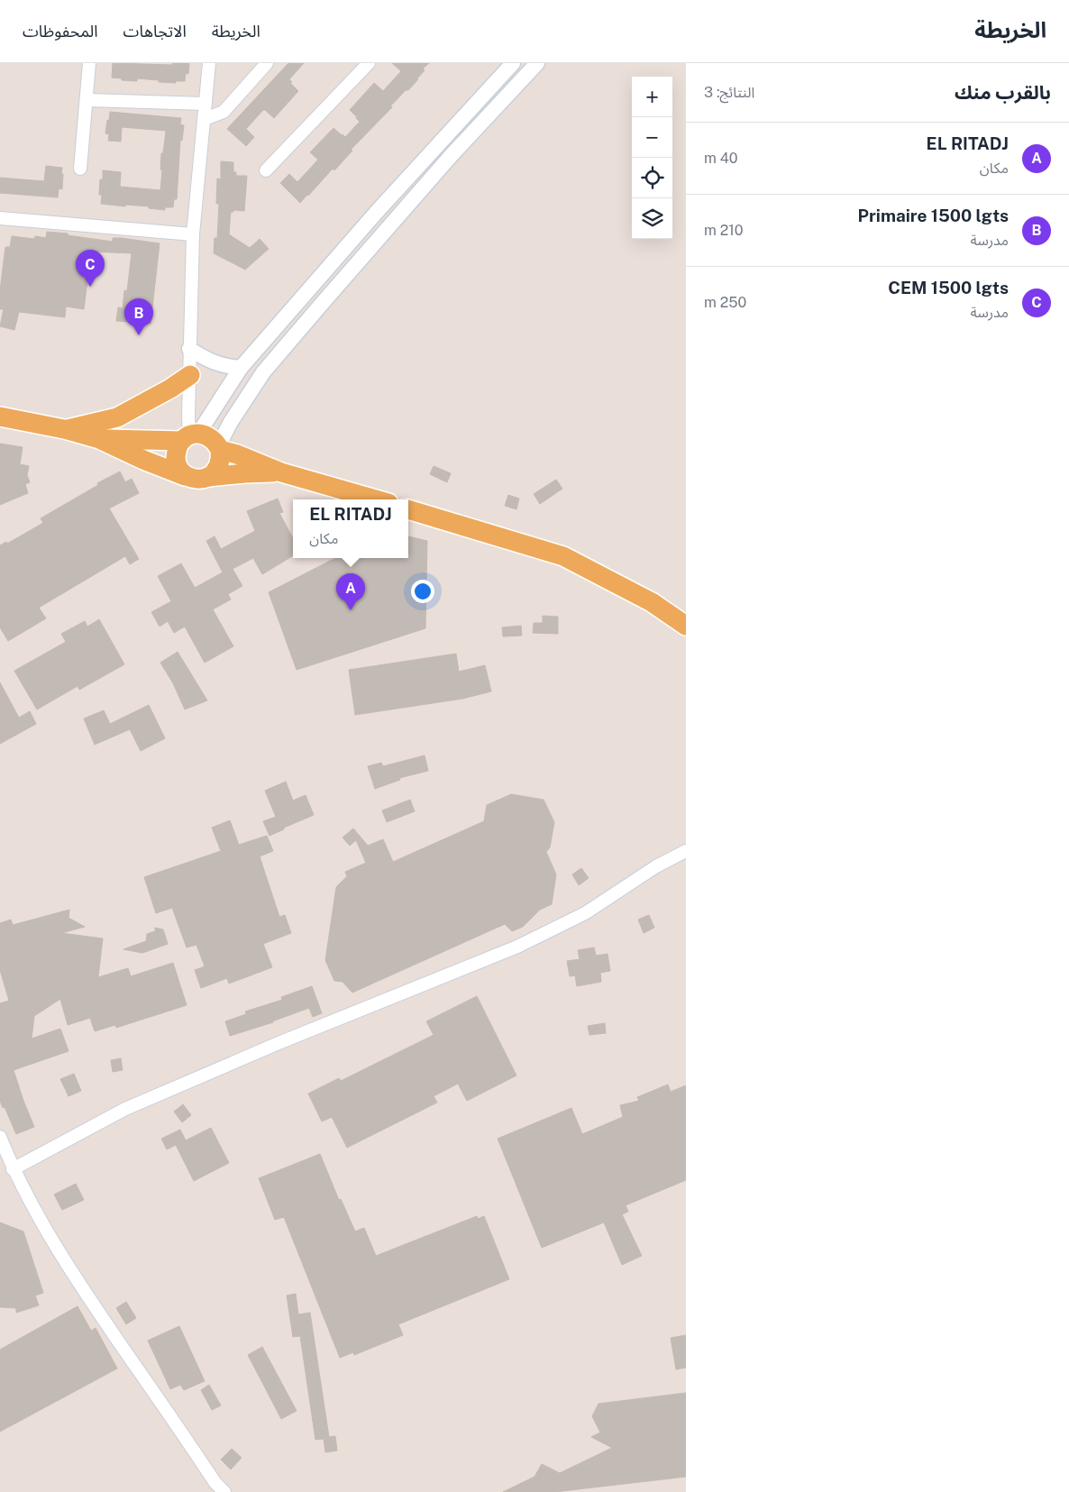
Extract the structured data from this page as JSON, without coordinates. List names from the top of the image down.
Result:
{
  "page": {
    "header": "الخريطة",
    "nav": ["الخريطة", "الاتجاهات", "المحفوظات"],
    "heading": ["بالقرب منك", "النتائج: 3"],
    "map_buttons": ["+", "−"],
    "list": [
      {
        "mark": "A",
        "name": "EL RITADJ",
        "note": "مكان",
        "value": "40 m"
      },
      {
        "mark": "B",
        "name": "Primaire 1500 lgts",
        "note": "مدرسة",
        "value": "210 m"
      },
      {
        "mark": "C",
        "name": "CEM 1500 lgts",
        "note": "مدرسة",
        "value": "250 m"
      }
    ],
    "pins": ["C", "B", "A"],
    "popup": ["EL RITADJ", "مكان"]
  }
}
